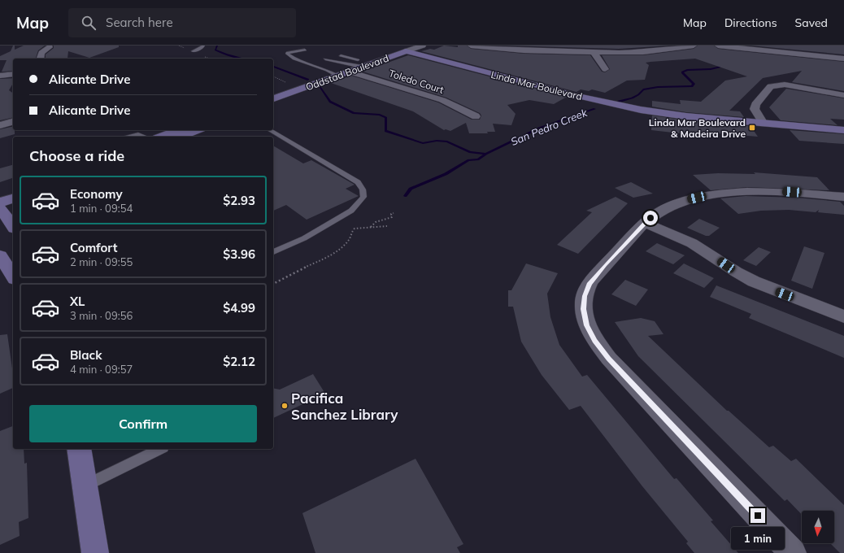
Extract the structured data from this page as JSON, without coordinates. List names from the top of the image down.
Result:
{
  "streets": {
    "street": ["Oddstad Boulevard", "Toledo Court", "Linda Mar Boulevard"]
  },
  "crossings": [
    ["Oddstad Boulevard", "Toledo Court"],
    ["Oddstad Boulevard", "Linda Mar Boulevard"]
  ],
  "water": ["San Pedro Creek"],
  "places": {
    "transit": ["Linda Mar Boulevard & Madeira Drive"],
    "other": ["Pacifica Sanchez Library"]
  },
  "north": "bottom",
  "page": {
    "header": "Map",
    "search": "Search here",
    "nav": ["Map", "Directions", "Saved"],
    "banner": ["Alicante Drive", "Alicante Drive"],
    "heading": "Choose a ride",
    "list": [
      {
        "name": "Economy",
        "note": "1 min · 09:54",
        "value": "$2.93"
      },
      {
        "name": "Comfort",
        "note": "2 min · 09:55",
        "value": "$3.96"
      },
      {
        "name": "XL",
        "note": "3 min · 09:56",
        "value": "$4.99"
      },
      {
        "name": "Black",
        "note": "4 min · 09:57",
        "value": "$2.12"
      }
    ],
    "buttons": "Confirm",
    "bubble": "1 min"
  }
}
